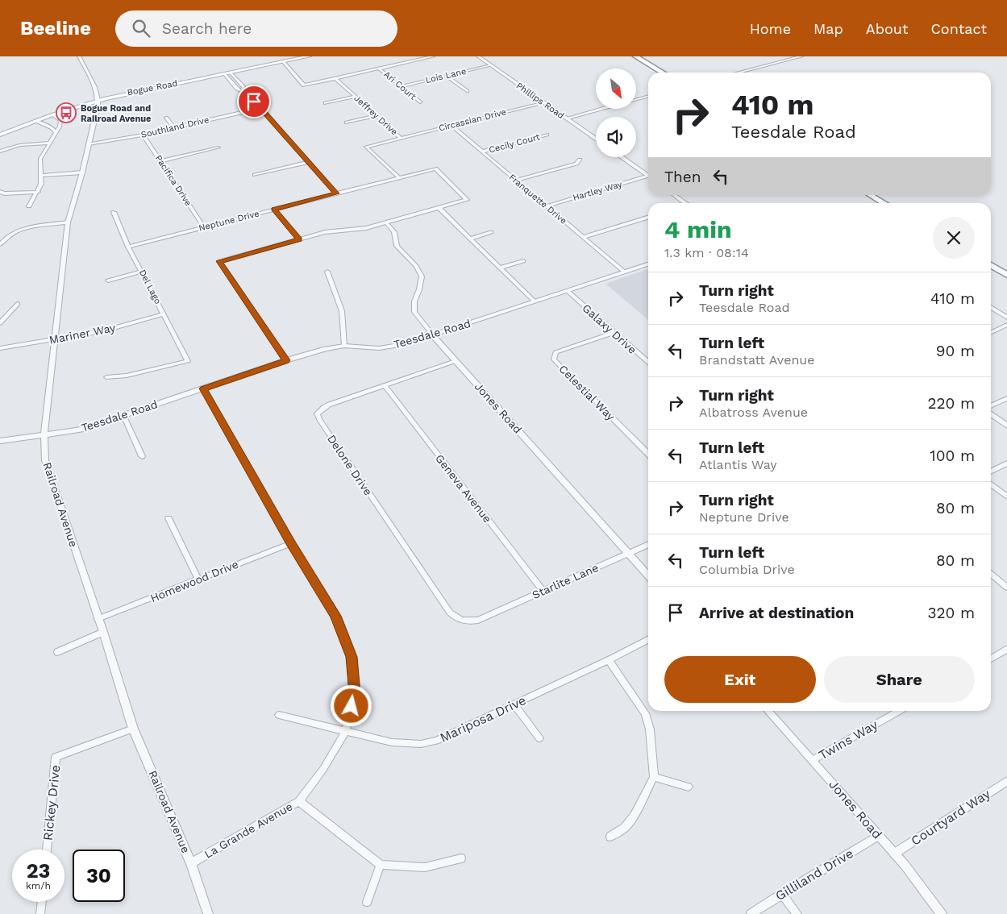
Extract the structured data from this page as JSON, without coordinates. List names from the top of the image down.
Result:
{
  "streets": {
    "main road": ["Bogue Road"],
    "street": [
      "Lois Lane",
      "Ari Court",
      "Phillips Road",
      "Jeffrey Drive",
      "Circassian Drive",
      "Southland Drive",
      "Cecily Court",
      "Pacifica Drive",
      "Hartley Way",
      "Franquette Drive",
      "Neptune Drive",
      "Del Lago",
      "Galaxy Drive",
      "Mariner Way",
      "Teesdale Road",
      "Celestial Way",
      "Jones Road",
      "Delone Drive",
      "Geneva Avenue",
      "Railroad Avenue",
      "Homewood Drive",
      "Starlite Lane",
      "Mariposa Drive",
      "Twins Way",
      "Rickey Drive",
      "Courtyard Way",
      "La Grande Avenue",
      "Gilliland Drive"
    ]
  },
  "crossings": [
    ["Lois Lane", "Ari Court"],
    ["Lois Lane", "Phillips Road"],
    ["Bogue Road", "Railroad Avenue"],
    ["Phillips Road", "Circassian Drive"],
    ["Jeffrey Drive", "Circassian Drive"],
    ["Jeffrey Drive", "Neptune Drive"],
    ["Circassian Drive", "Franquette Drive"],
    ["Southland Drive", "Pacifica Drive"],
    ["Southland Drive", "Railroad Avenue"],
    ["Cecily Court", "Franquette Drive"],
    ["Pacifica Drive", "Neptune Drive"],
    ["Hartley Way", "Franquette Drive"],
    ["Franquette Drive", "Teesdale Road"],
    ["Neptune Drive", "Del Lago"],
    ["Del Lago", "Mariner Way"],
    ["Galaxy Drive", "Teesdale Road"],
    ["Galaxy Drive", "Celestial Way"],
    ["Mariner Way", "Railroad Avenue"],
    ["Teesdale Road", "Jones Road"],
    ["Teesdale Road", "Railroad Avenue"],
    ["Teesdale Road", "La Grande Avenue"],
    ["Jones Road", "Delone Drive"],
    ["Jones Road", "Starlite Lane"],
    ["Jones Road", "Twins Way"],
    ["Jones Road", "Courtyard Way"],
    ["Jones Road", "Gilliland Drive"],
    ["Delone Drive", "Geneva Avenue"],
    ["Delone Drive", "Starlite Lane"],
    ["Geneva Avenue", "Starlite Lane"],
    ["Railroad Avenue", "Homewood Drive"],
    ["Railroad Avenue", "Rickey Drive"],
    ["Railroad Avenue", "La Grande Avenue"],
    ["Homewood Drive", "La Grande Avenue"],
    ["Mariposa Drive", "La Grande Avenue"]
  ],
  "places": {
    "bus stop": ["Bogue Road and Railroad Avenue"]
  },
  "north": "bottom right",
  "page": {
    "header": "Beeline",
    "search": "Search here",
    "nav": [
      "Home",
      "Map",
      "About",
      "Contact"
    ],
    "turn": ["410 m", "Teesdale Road"],
    "then": "Then",
    "heading": ["4 min", "1.3 km · 08:14"],
    "list": [
      {
        "name": "Turn right",
        "note": "Teesdale Road",
        "value": "410 m"
      },
      {
        "name": "Turn left",
        "note": "Brandstatt Avenue",
        "value": "90 m"
      },
      {
        "name": "Turn right",
        "note": "Albatross Avenue",
        "value": "220 m"
      },
      {
        "name": "Turn left",
        "note": "Atlantis Way",
        "value": "100 m"
      },
      {
        "name": "Turn right",
        "note": "Neptune Drive",
        "value": "80 m"
      },
      {
        "name": "Turn left",
        "note": "Columbia Drive",
        "value": "80 m"
      },
      {
        "name": "Arrive at destination",
        "value": "320 m"
      }
    ],
    "buttons": ["Exit", "Share"],
    "speed": "23 km/h",
    "limit": "30"
  }
}
